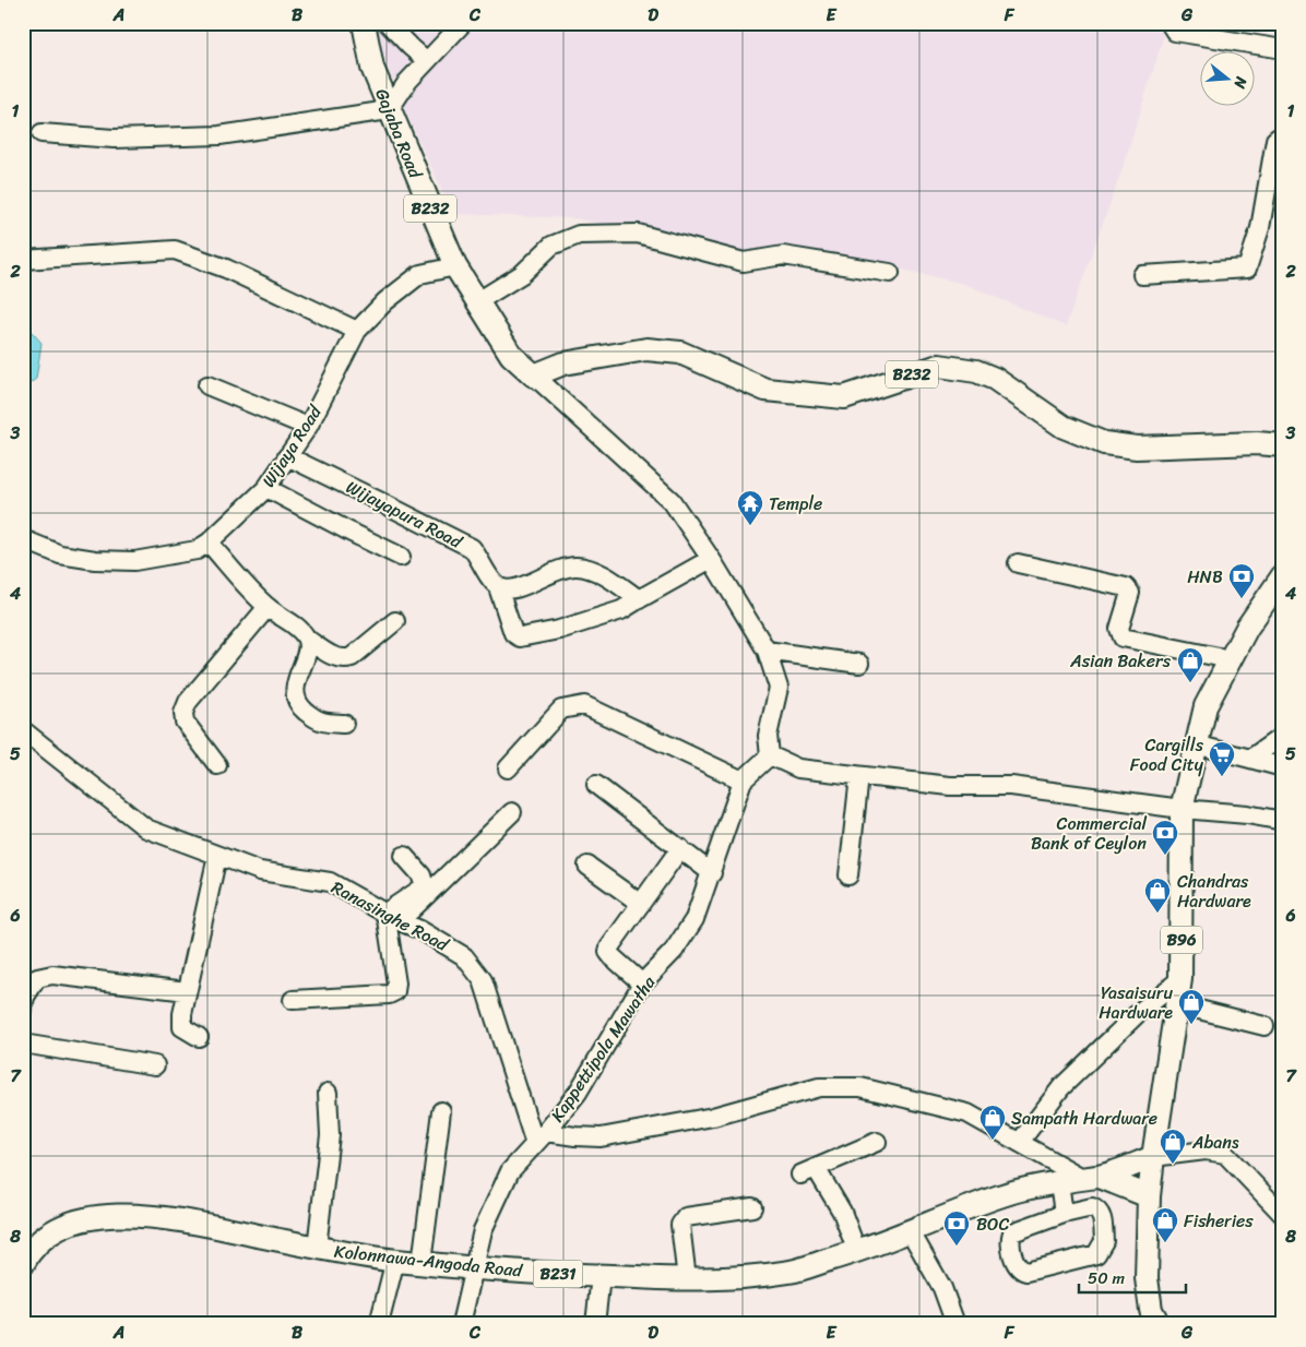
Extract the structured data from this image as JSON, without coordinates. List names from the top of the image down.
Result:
{
  "streets": {
    "main road": [
      "Gajaba Road",
      "B232",
      "B96",
      "Kolonnawa-Angoda Road",
      "B231"
    ],
    "street": [
      "Wijaya Road",
      "Wijayapura Road",
      "Ranasinghe Road",
      "Kappettipola Mawatha"
    ]
  },
  "crossings": [
    ["Gajaba Road", "B232"],
    ["Gajaba Road", "Wijaya Road"],
    ["Wijaya Road", "Wijayapura Road"],
    ["Ranasinghe Road", "Kappettipola Mawatha"],
    ["B96", "Kolonnawa-Angoda Road"],
    ["Kappettipola Mawatha", "Kolonnawa-Angoda Road"]
  ],
  "places": {
    "temple": ["Temple"],
    "bank": ["HNB", "Commercial Bank of Ceylon", "BOC"],
    "shop": [
      "Asian Bakers",
      "Chandras Hardware",
      "Yasaisuru Hardware",
      "Sampath Hardware",
      "Abans",
      "Fisheries"
    ],
    "supermarket": ["Cargills Food City"]
  },
  "scale_bar": "50 m",
  "north": "right",
  "grid": {
    "columns": [
      "A",
      "B",
      "C",
      "D",
      "E",
      "F",
      "G"
    ],
    "rows": [
      "1",
      "2",
      "3",
      "4",
      "5",
      "6",
      "7",
      "8"
    ]
  }
}
